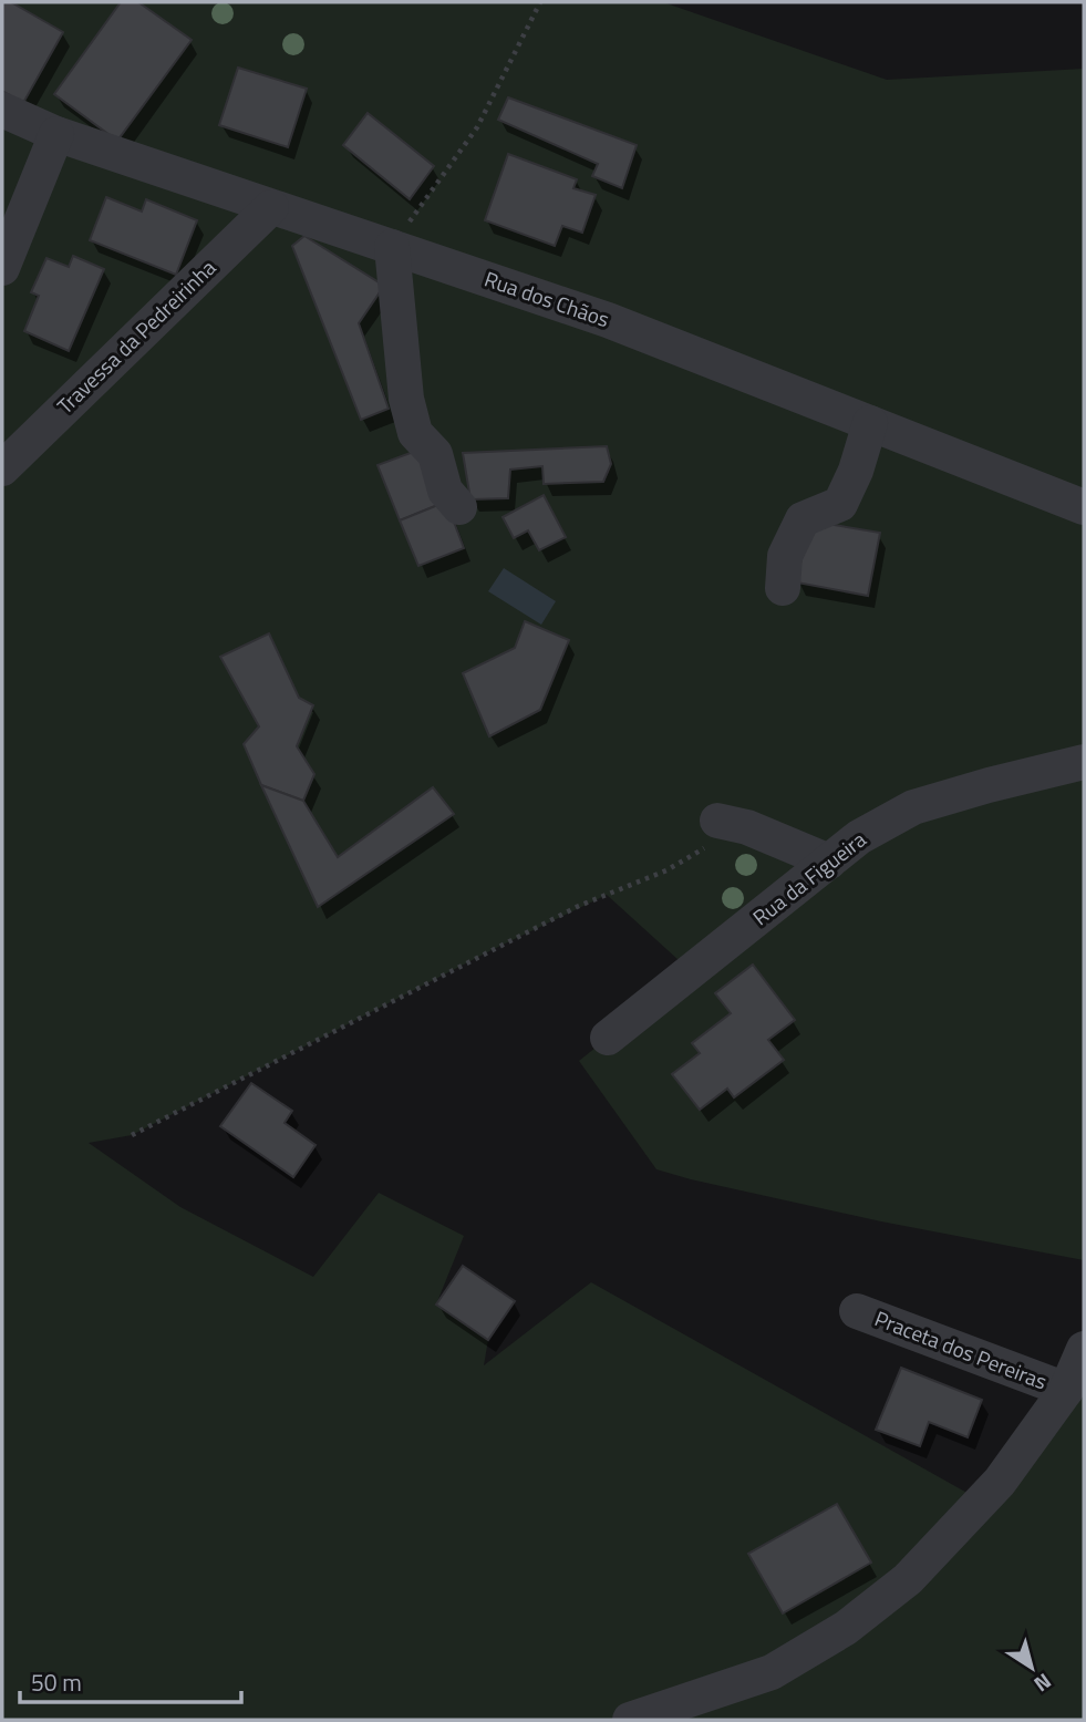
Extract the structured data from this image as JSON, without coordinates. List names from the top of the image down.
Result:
{
  "streets": {
    "street": [
      "Rua dos Chãos",
      "Travessa da Pedreirinha",
      "Rua da Figueira",
      "Praceta dos Pereiras"
    ]
  },
  "crossings": [
    ["Rua dos Chãos", "Travessa da Pedreirinha"]
  ],
  "scale_bar": "50 m",
  "north": "bottom right"
}
